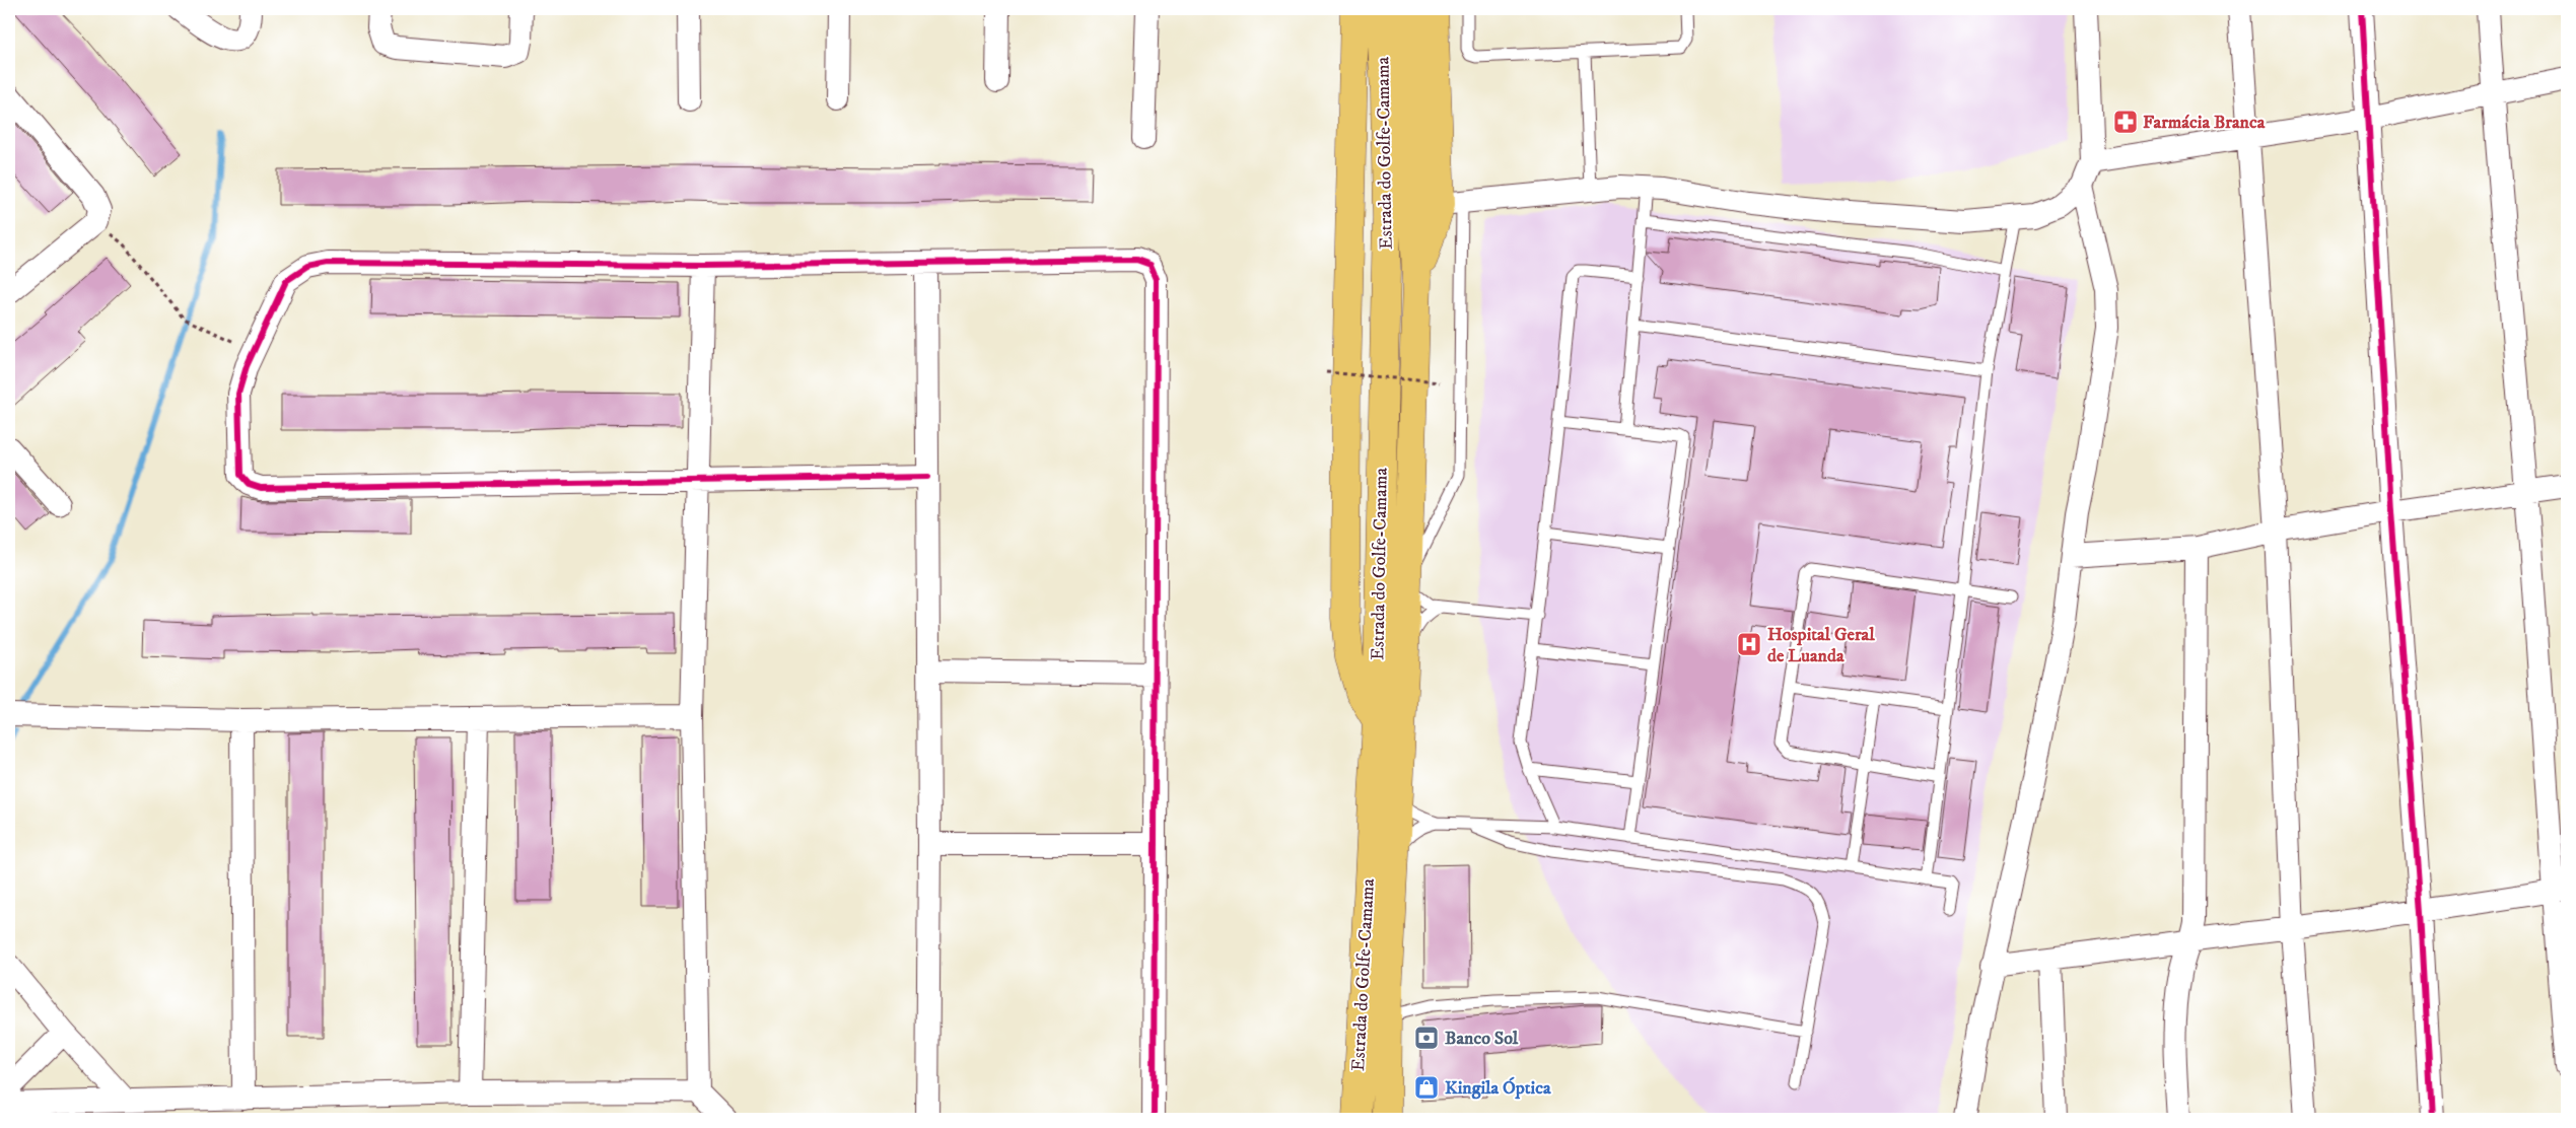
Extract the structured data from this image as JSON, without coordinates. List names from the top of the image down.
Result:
{
  "streets": {
    "highway": ["Estrada do Golfe-Camama"]
  },
  "places": {
    "pharmacy": ["Farmácia Branca"],
    "hospital": ["Hospital Geral de Luanda"],
    "bank": ["Banco Sol"],
    "shop": ["Kingila Óptica"]
  }
}
